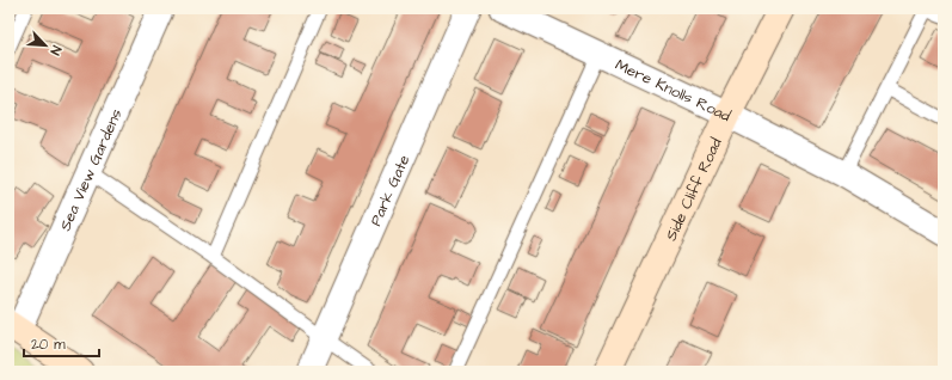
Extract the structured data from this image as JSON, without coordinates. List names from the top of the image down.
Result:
{
  "streets": {
    "street": [
      "Mere Knolls Road",
      "Sea View Gardens",
      "Side Cliff Road",
      "Park Gate"
    ]
  },
  "crossings": [
    ["Mere Knolls Road", "Side Cliff Road"]
  ],
  "scale_bar": "20 m",
  "north": "bottom right"
}
